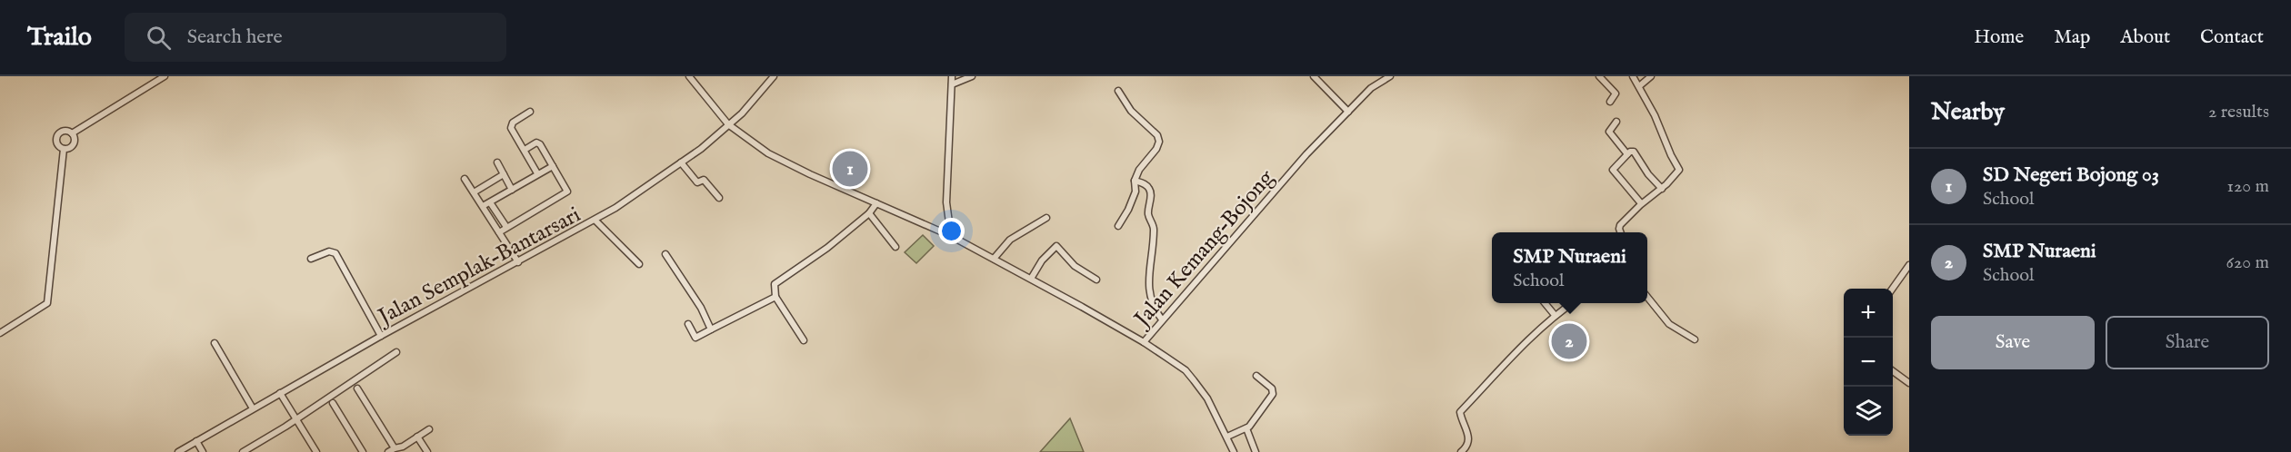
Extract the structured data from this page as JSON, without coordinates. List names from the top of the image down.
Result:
{
  "streets": {
    "street": ["Jalan Kemang–Bojong", "Jalan Semplak–Bantarsari"]
  },
  "crossings": [
    ["Jalan Kemang–Bojong", "Jalan Semplak–Bantarsari"]
  ],
  "page": {
    "header": "Trailo",
    "search": "Search here",
    "nav": [
      "Home",
      "Map",
      "About",
      "Contact"
    ],
    "heading": ["Nearby", "2 results"],
    "list": [
      {
        "mark": "1",
        "name": "SD Negeri Bojong 03",
        "note": "School",
        "value": "120 m"
      },
      {
        "mark": "2",
        "name": "SMP Nuraeni",
        "note": "School",
        "value": "620 m"
      }
    ],
    "pins": ["1", "2"],
    "popup": ["SMP Nuraeni", "School"],
    "map_buttons": ["+", "−"],
    "buttons": ["Save", "Share"]
  }
}
